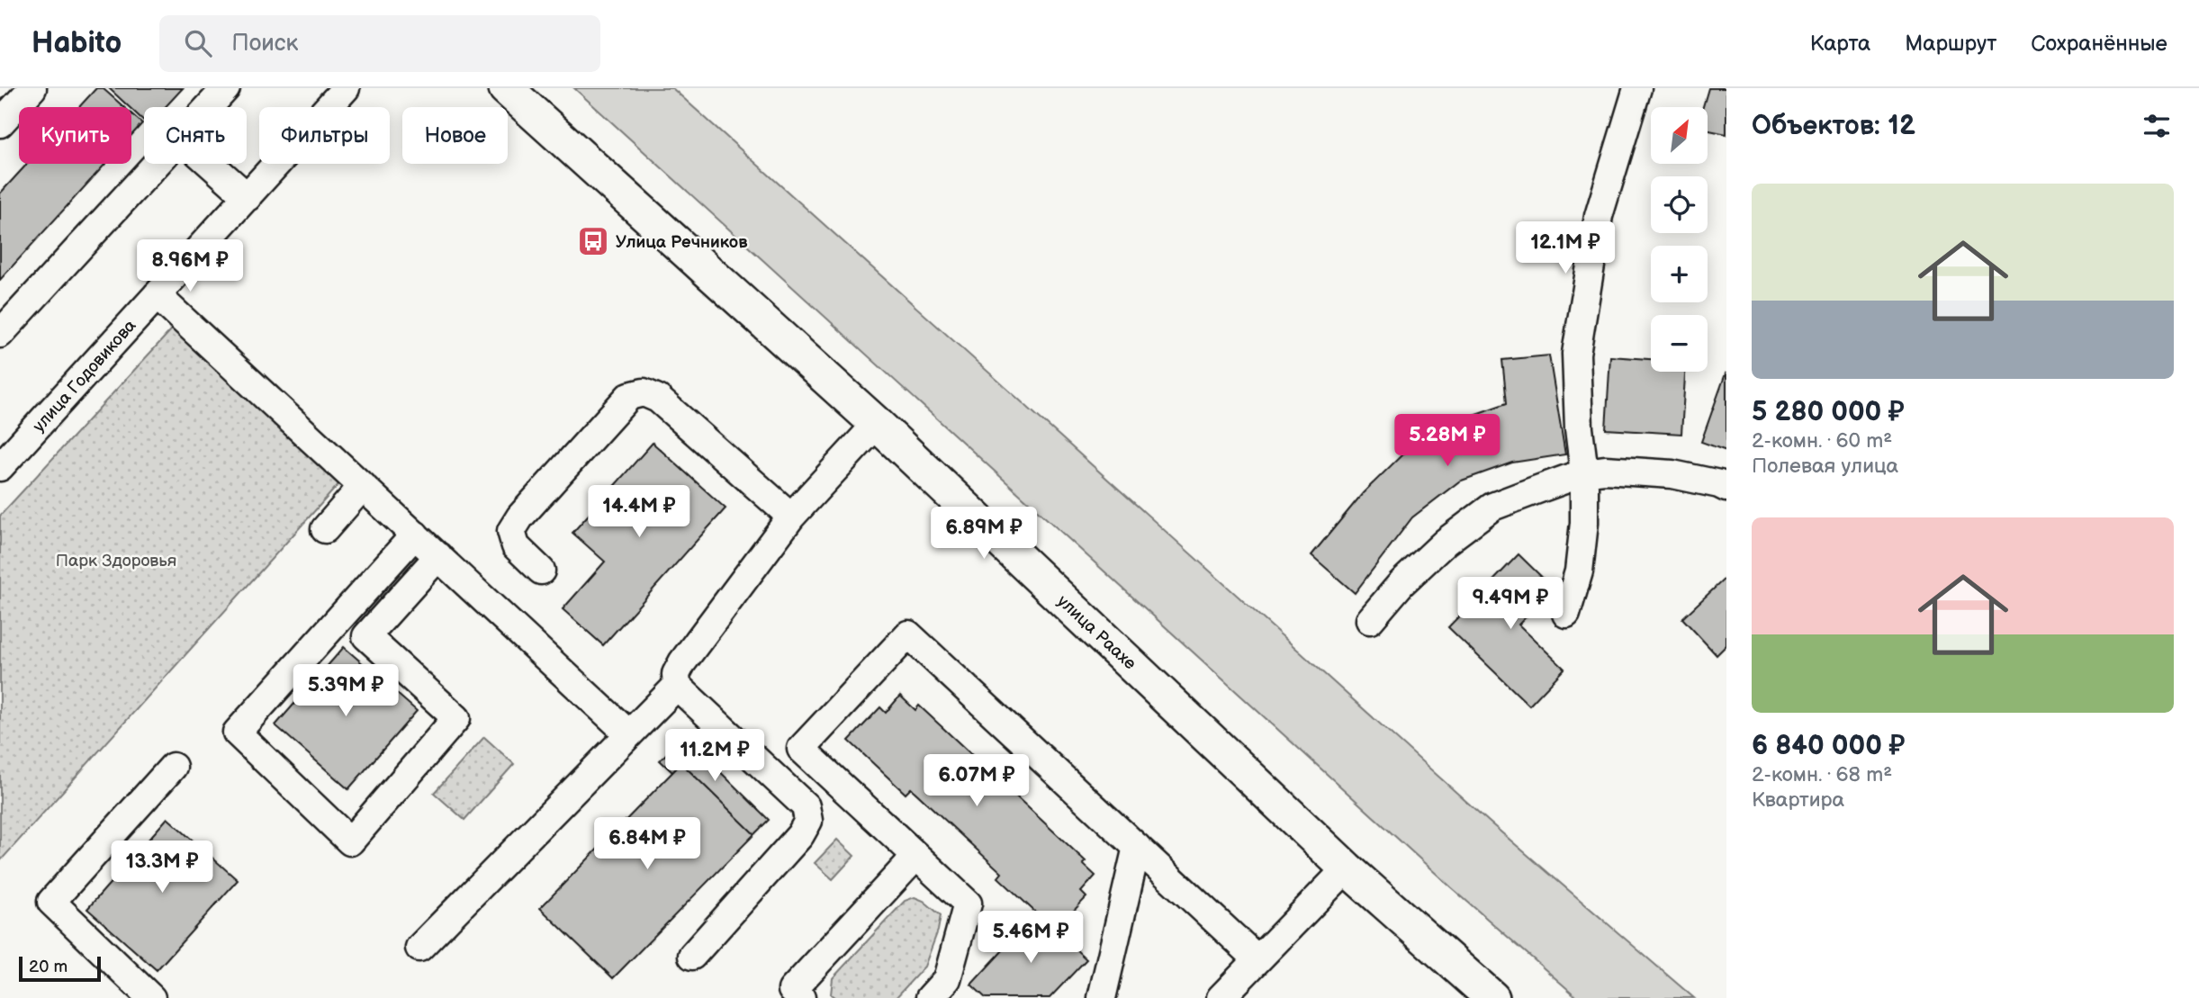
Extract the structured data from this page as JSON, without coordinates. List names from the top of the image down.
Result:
{
  "streets": {
    "main road": ["улица Раахе"],
    "street": ["улица Годовикова"]
  },
  "parks": ["Парк Здоровья"],
  "places": {
    "bus stop": ["Улица Речников"]
  },
  "scale_bar": "20 m",
  "north": "top right",
  "page": {
    "header": "Habito",
    "search": "Поиск",
    "nav": ["Карта", "Маршрут", "Сохранённые"],
    "heading": "Объектов: 12",
    "map_buttons": ["+", "−"],
    "chip": [
      "Купить",
      "Снять",
      "Фильтры",
      "Новое"
    ],
    "list": [
      {
        "name": "5 280 000 ₽",
        "note": "2-комн. · 60 m² · Полевая улица"
      },
      {
        "name": "6 840 000 ₽",
        "note": "2-комн. · 68 m² · Квартира"
      }
    ],
    "price": [
      "12.1M ₽",
      "8.96M ₽",
      "5.28M ₽",
      "14.4M ₽",
      "6.89M ₽",
      "9.49M ₽",
      "5.39M ₽",
      "11.2M ₽",
      "6.07M ₽",
      "6.84M ₽",
      "13.3M ₽",
      "5.46M ₽"
    ],
    "scale": "20 m"
  }
}
